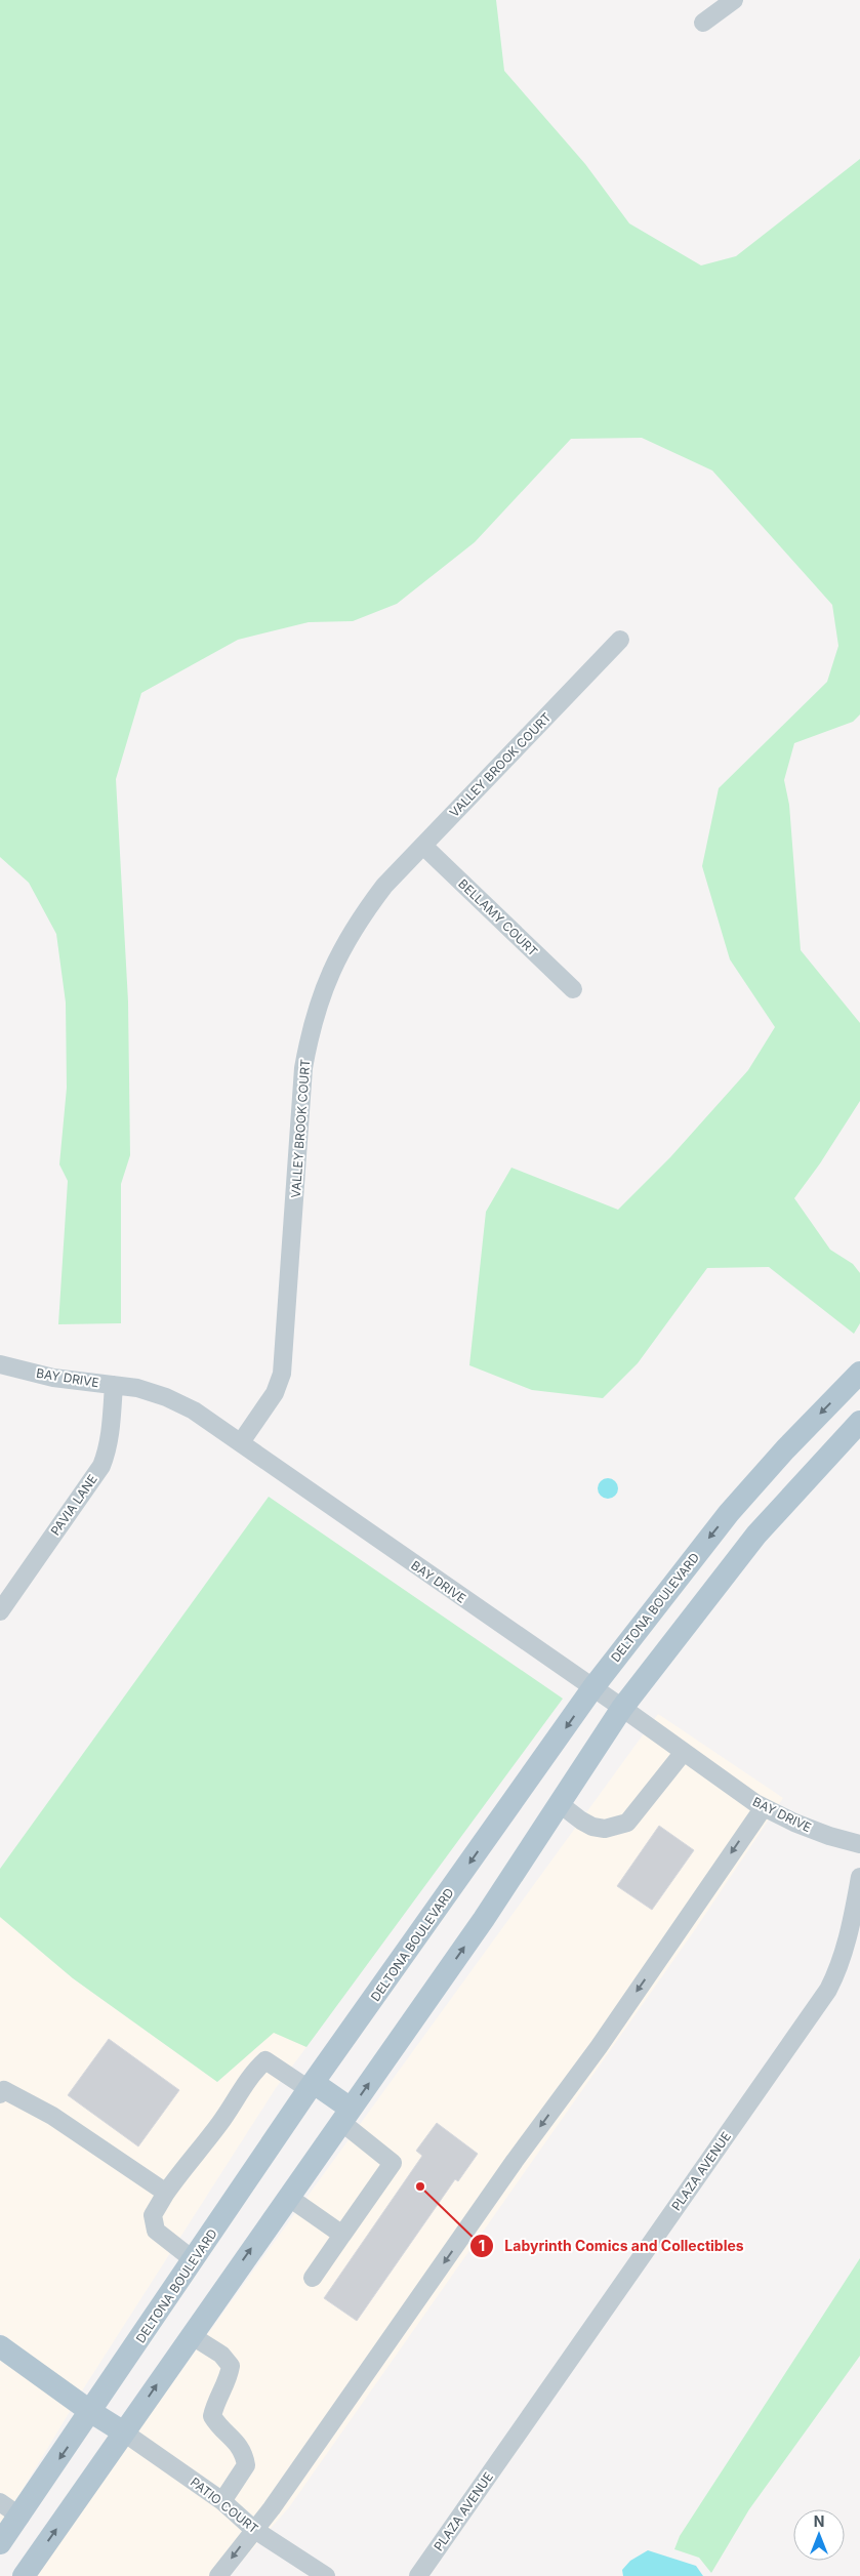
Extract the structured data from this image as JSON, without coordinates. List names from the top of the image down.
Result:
{
  "streets": {
    "main road": ["DELTONA BOULEVARD"],
    "street": [
      "VALLEY BROOK COURT",
      "BELLAMY COURT",
      "BAY DRIVE",
      "PAVIA LANE",
      "PLAZA AVENUE",
      "PATIO COURT"
    ]
  },
  "crossings": [
    ["VALLEY BROOK COURT", "BELLAMY COURT"],
    ["VALLEY BROOK COURT", "BAY DRIVE"],
    ["BAY DRIVE", "PAVIA LANE"],
    ["BAY DRIVE", "DELTONA BOULEVARD"]
  ],
  "places": ["Labyrinth Comics and Collectibles"],
  "north": "top"
}
